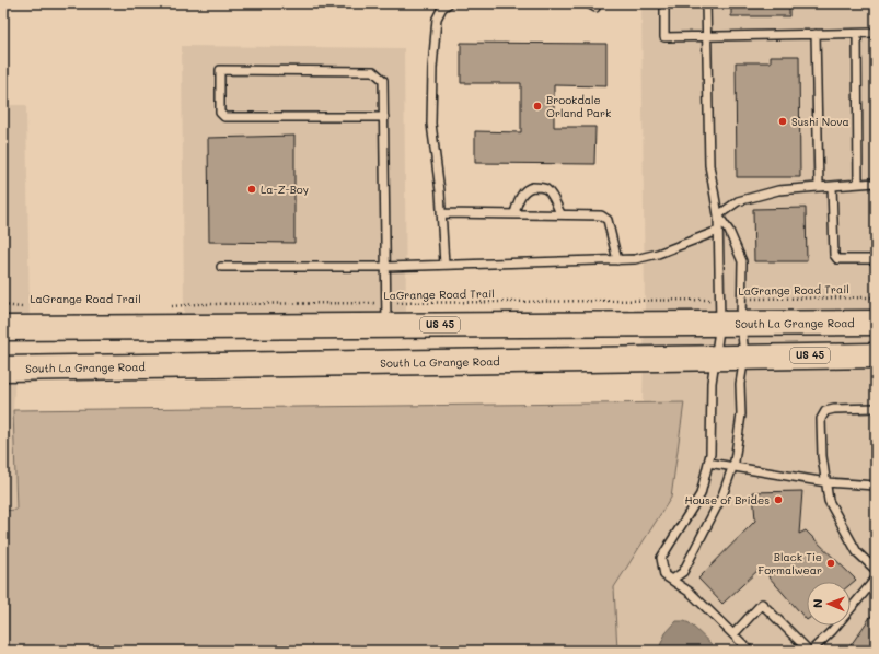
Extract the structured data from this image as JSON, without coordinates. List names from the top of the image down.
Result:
{
  "streets": {
    "highway": ["South La Grange Road", "US 45"],
    "path": ["LaGrange Road Trail"]
  },
  "crossings": [
    ["LaGrange Road Trail", "South La Grange Road"]
  ],
  "places": [
    "Brookdale Orland Park",
    "Sushi Nova",
    "La-Z-Boy",
    "House of Brides",
    "Black Tie Formalwear"
  ],
  "north": "left"
}
